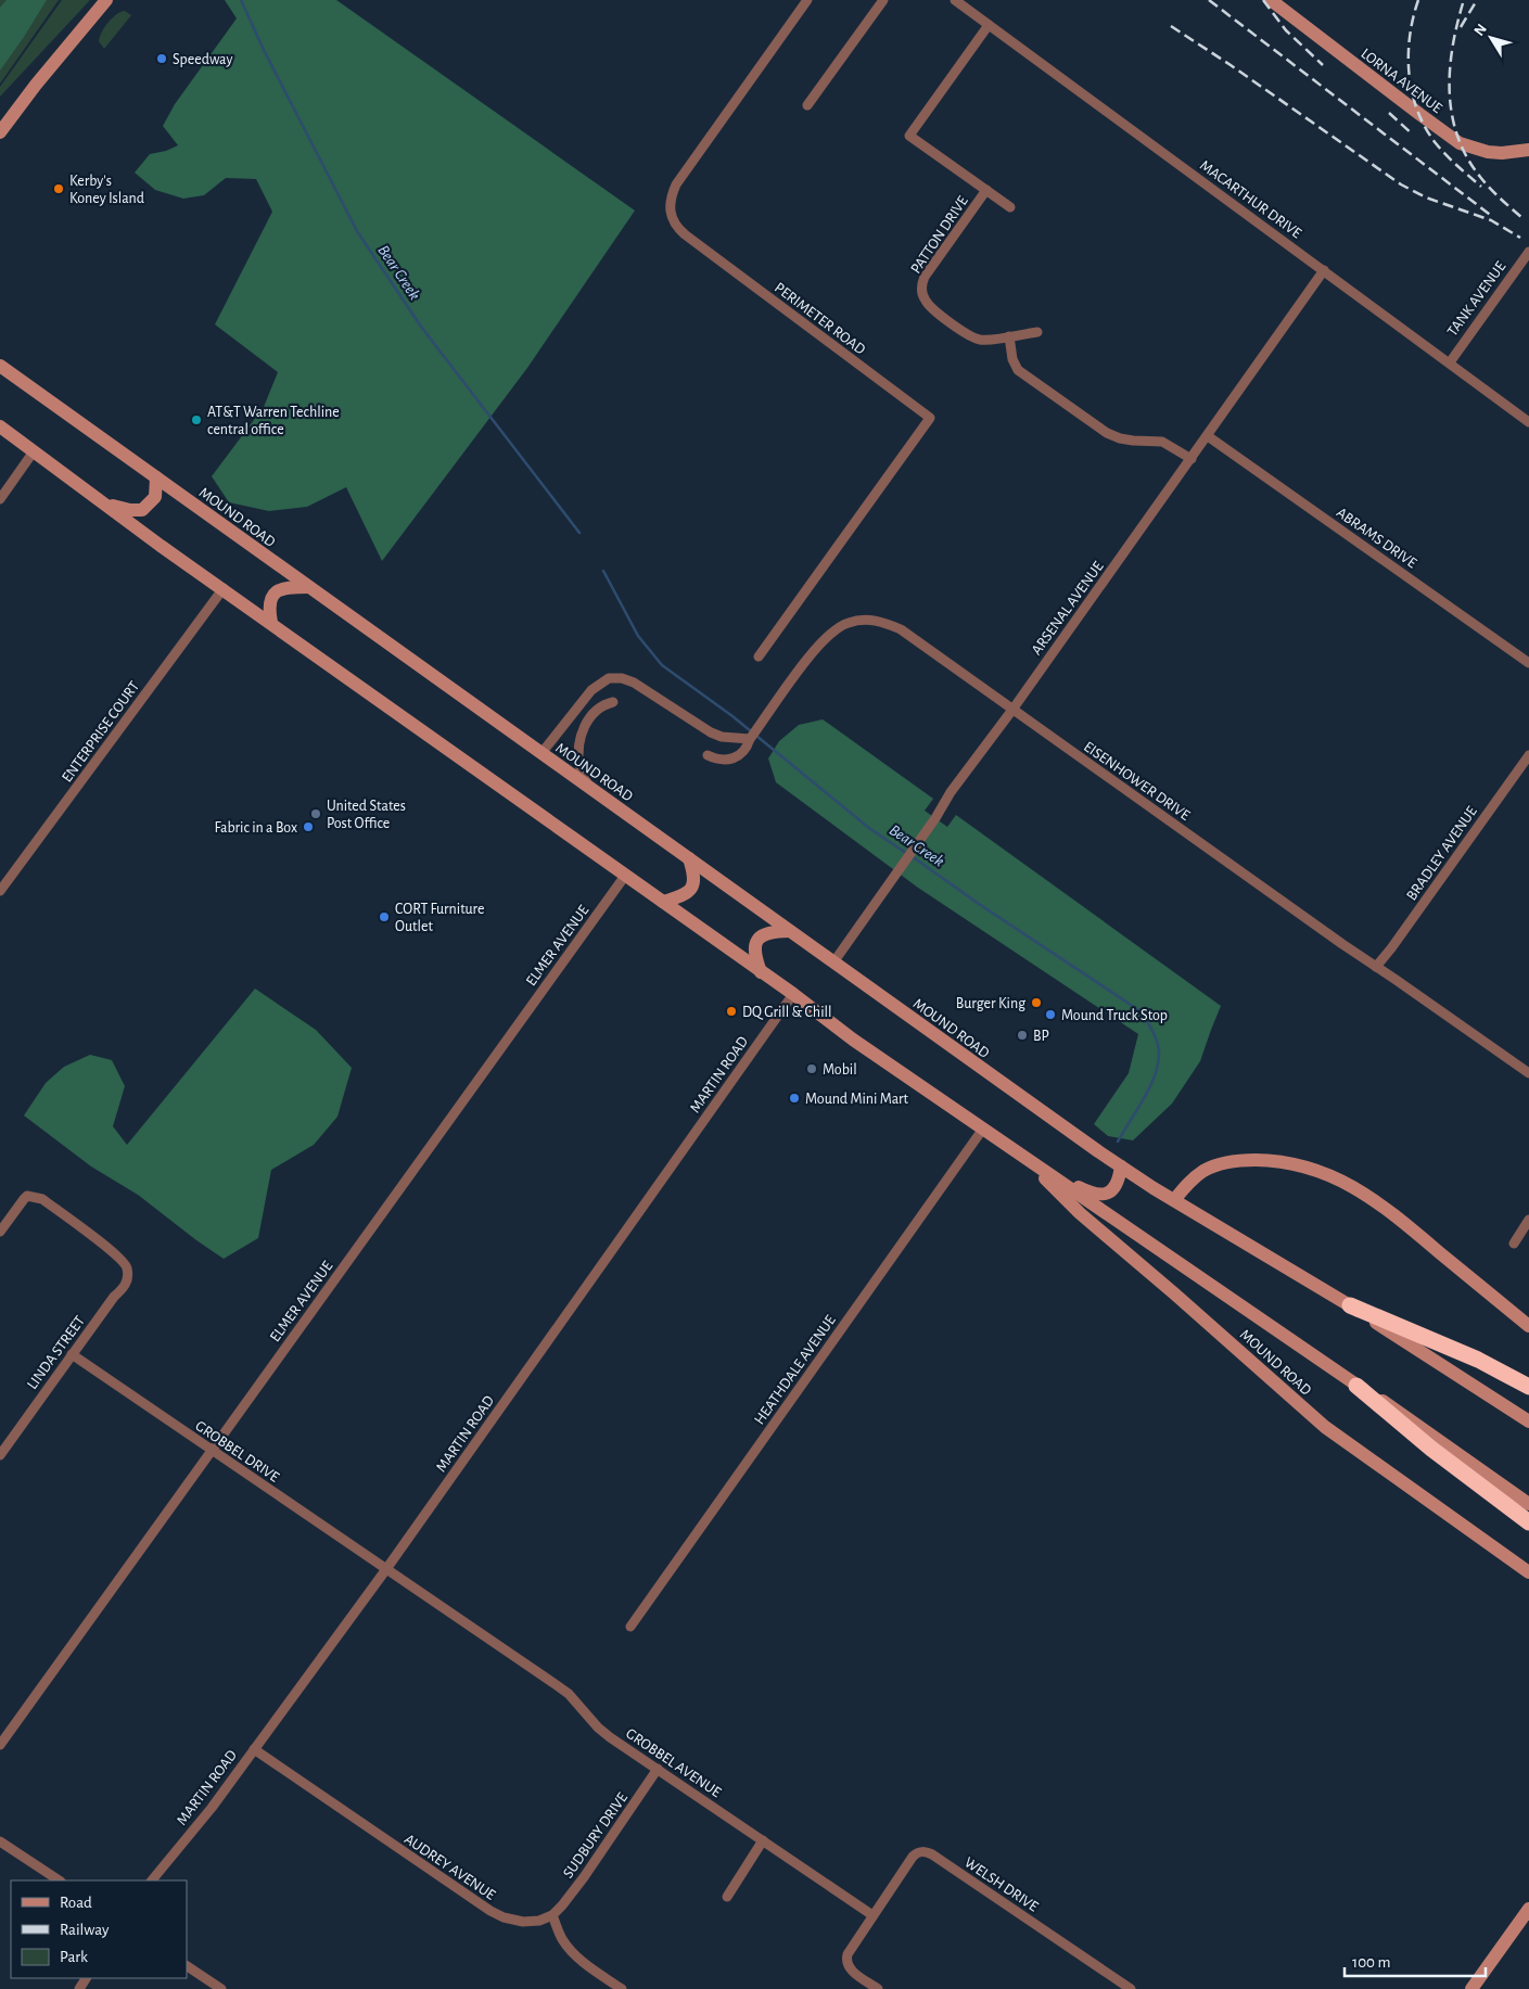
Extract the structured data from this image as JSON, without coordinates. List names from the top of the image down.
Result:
{
  "streets": {
    "main road": ["LORNA AVENUE", "MOUND ROAD"],
    "street": [
      "MACARTHUR DRIVE",
      "PATTON DRIVE",
      "TANK AVENUE",
      "PERIMETER ROAD",
      "ABRAMS DRIVE",
      "ARSENAL AVENUE",
      "ENTERPRISE COURT",
      "EISENHOWER DRIVE",
      "BRADLEY AVENUE",
      "ELMER AVENUE",
      "MARTIN ROAD",
      "LINDA STREET",
      "HEATHDALE AVENUE",
      "GROBBEL DRIVE",
      "GROBBEL AVENUE",
      "SUDBURY DRIVE",
      "AUDREY AVENUE",
      "WELSH DRIVE"
    ]
  },
  "crossings": [
    ["MACARTHUR DRIVE", "PATTON DRIVE"],
    ["MACARTHUR DRIVE", "TANK AVENUE"],
    ["MACARTHUR DRIVE", "ARSENAL AVENUE"],
    ["MOUND ROAD", "ARSENAL AVENUE"],
    ["MOUND ROAD", "ENTERPRISE COURT"],
    ["MOUND ROAD", "ELMER AVENUE"],
    ["MOUND ROAD", "MARTIN ROAD"],
    ["MOUND ROAD", "HEATHDALE AVENUE"],
    ["ABRAMS DRIVE", "ARSENAL AVENUE"],
    ["ARSENAL AVENUE", "EISENHOWER DRIVE"],
    ["EISENHOWER DRIVE", "BRADLEY AVENUE"],
    ["ELMER AVENUE", "GROBBEL DRIVE"],
    ["MARTIN ROAD", "GROBBEL DRIVE"],
    ["MARTIN ROAD", "GROBBEL AVENUE"],
    ["MARTIN ROAD", "AUDREY AVENUE"],
    ["LINDA STREET", "GROBBEL DRIVE"],
    ["GROBBEL DRIVE", "GROBBEL AVENUE"],
    ["GROBBEL AVENUE", "SUDBURY DRIVE"],
    ["GROBBEL AVENUE", "WELSH DRIVE"],
    ["SUDBURY DRIVE", "AUDREY AVENUE"]
  ],
  "water": ["Bear Creek"],
  "places": [
    "Speedway",
    "Kerby's Koney Island",
    "AT&T Warren Techline central office",
    "United States Post Office",
    "Fabric in a Box",
    "CORT Furniture Outlet",
    "Burger King",
    "DQ Grill & Chill",
    "Mound Truck Stop",
    "BP",
    "Mobil",
    "Mound Mini Mart"
  ],
  "legend": ["Road", "Railway", "Park"],
  "scale_bar": "100 m",
  "north": "top left"
}
